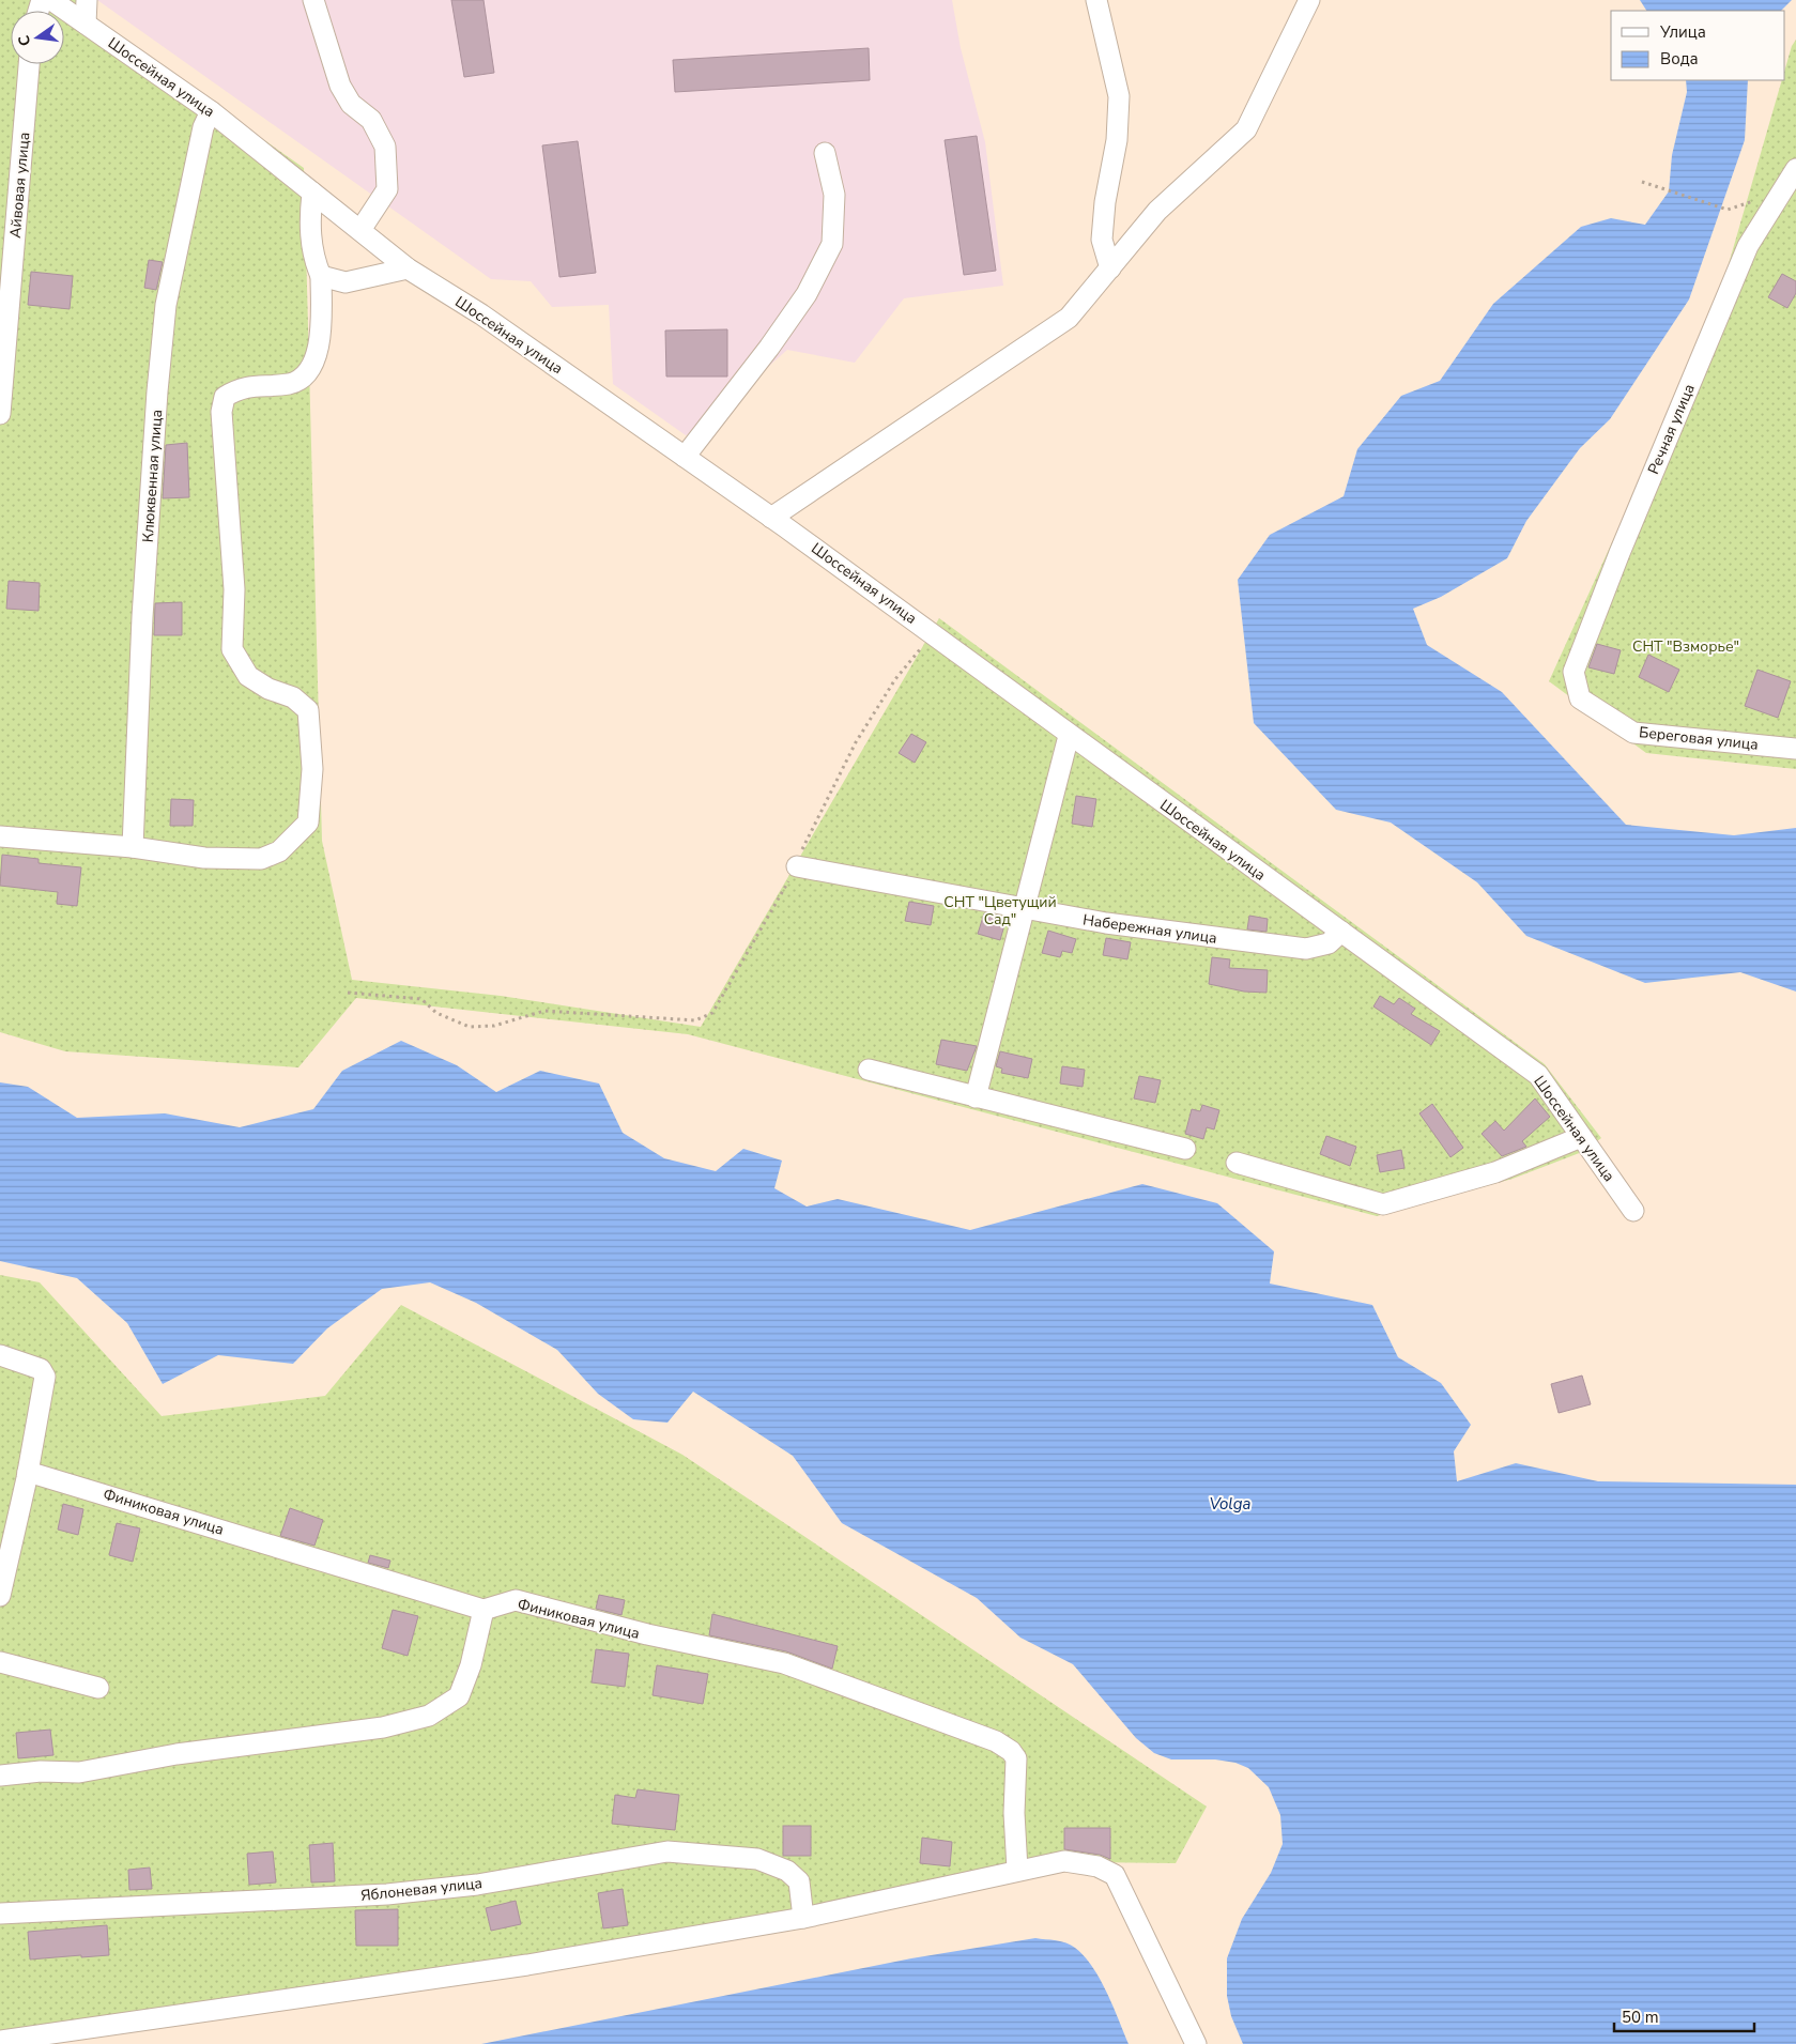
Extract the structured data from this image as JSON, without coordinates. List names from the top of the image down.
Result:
{
  "streets": {
    "street": [
      "Шоссейная улица",
      "Айвовая улица",
      "Речная улица",
      "Клюквенная улица",
      "Береговая улица",
      "Набережная улица",
      "Финиковая улица",
      "Яблоневая улица"
    ]
  },
  "crossings": [
    ["Шоссейная улица", "Клюквенная улица"],
    ["Шоссейная улица", "Набережная улица"],
    ["Речная улица", "Береговая улица"]
  ],
  "water": ["Volga"],
  "parks": ["СНТ \"Взморье\"", "СНТ \"Цветущий Сад\""],
  "legend": ["Улица", "Вода"],
  "scale_bar": "50 m",
  "north": "left"
}
